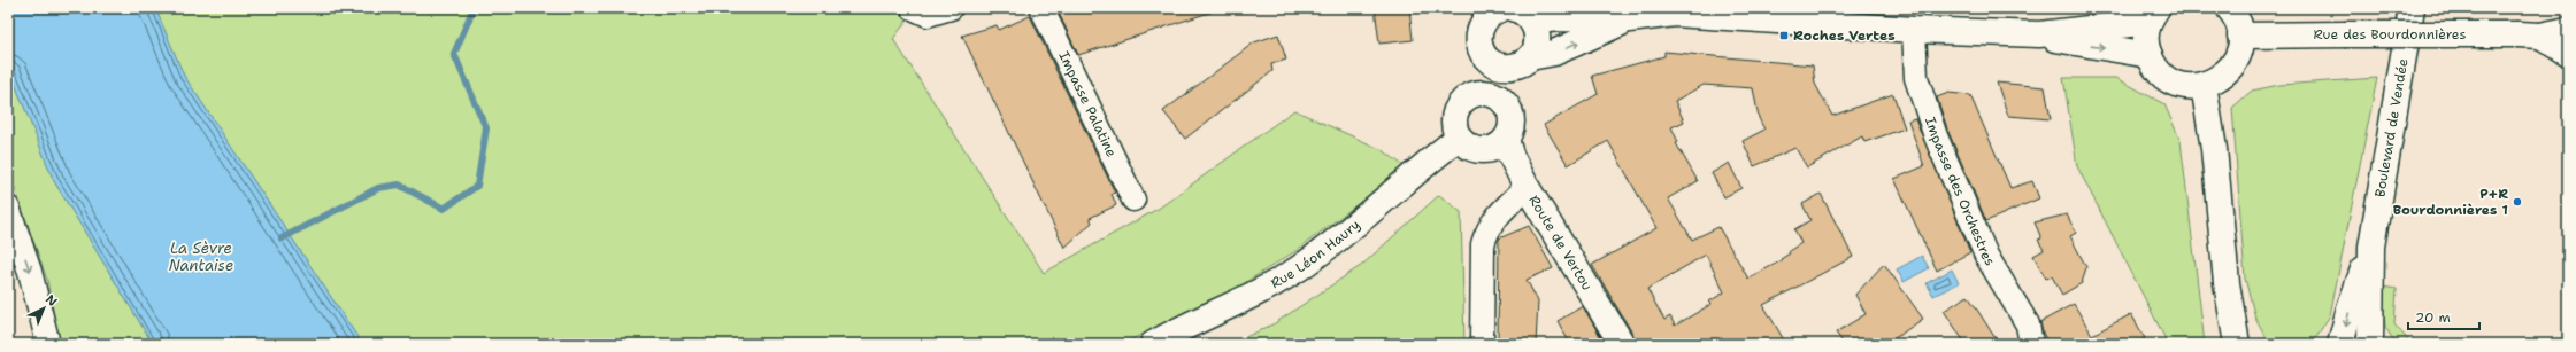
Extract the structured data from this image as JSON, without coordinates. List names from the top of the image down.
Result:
{
  "streets": {
    "street": [
      "Rue des Bourdonnières",
      "Impasse Palatine",
      "Boulevard de Vendée",
      "Impasse des Orchestres",
      "Route de Vertou",
      "Rue Léon Haury"
    ]
  },
  "crossings": [
    ["Route de Vertou", "Rue Léon Haury"]
  ],
  "water": ["La Sèvre Nantaise"],
  "places": {
    "transit": ["Roches Vertes"],
    "other": ["P+R Bourdonnières 1"]
  },
  "scale_bar": "20 m",
  "north": "top right"
}
